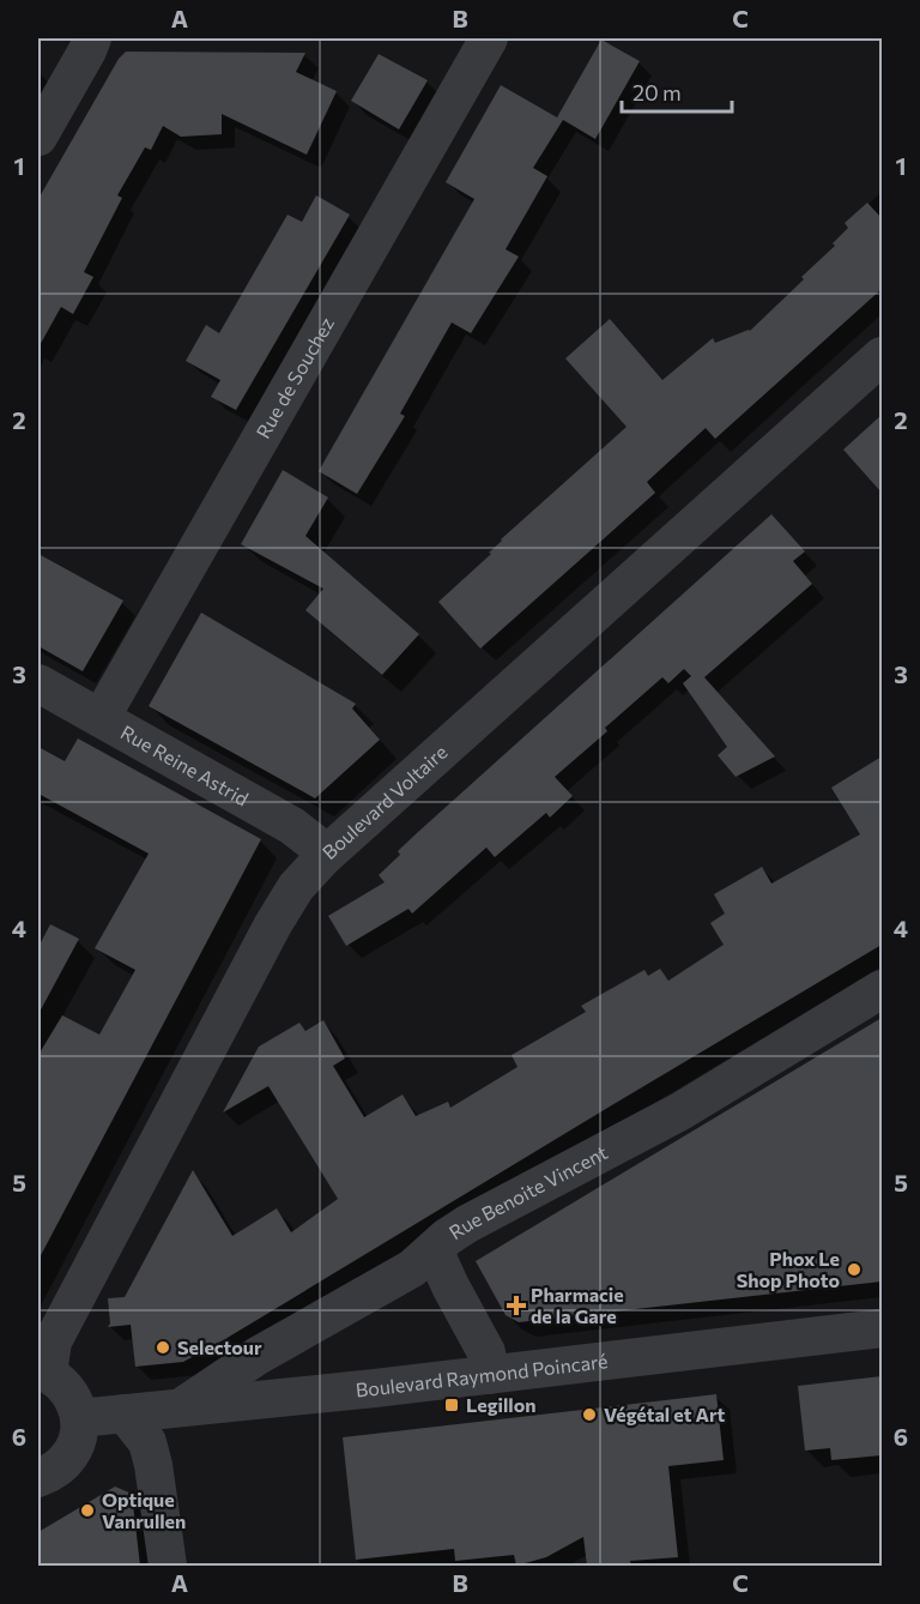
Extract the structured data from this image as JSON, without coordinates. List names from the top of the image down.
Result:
{
  "streets": {
    "street": [
      "Rue de Souchez",
      "Rue Reine Astrid",
      "Boulevard Voltaire",
      "Rue Benoite Vincent",
      "Boulevard Raymond Poincaré"
    ]
  },
  "crossings": [
    ["Rue de Souchez", "Rue Reine Astrid"],
    ["Rue Reine Astrid", "Boulevard Voltaire"],
    ["Rue Benoite Vincent", "Boulevard Raymond Poincaré"]
  ],
  "places": {
    "other": [
      "Phox Le Shop Photo",
      "Selectour",
      "Végétal et Art",
      "Optique Vanrullen"
    ],
    "health": ["Pharmacie de la Gare"],
    "transit": ["Legillon"]
  },
  "scale_bar": "20 m",
  "grid": {
    "columns": ["A", "B", "C"],
    "rows": [
      "1",
      "2",
      "3",
      "4",
      "5",
      "6"
    ]
  }
}
